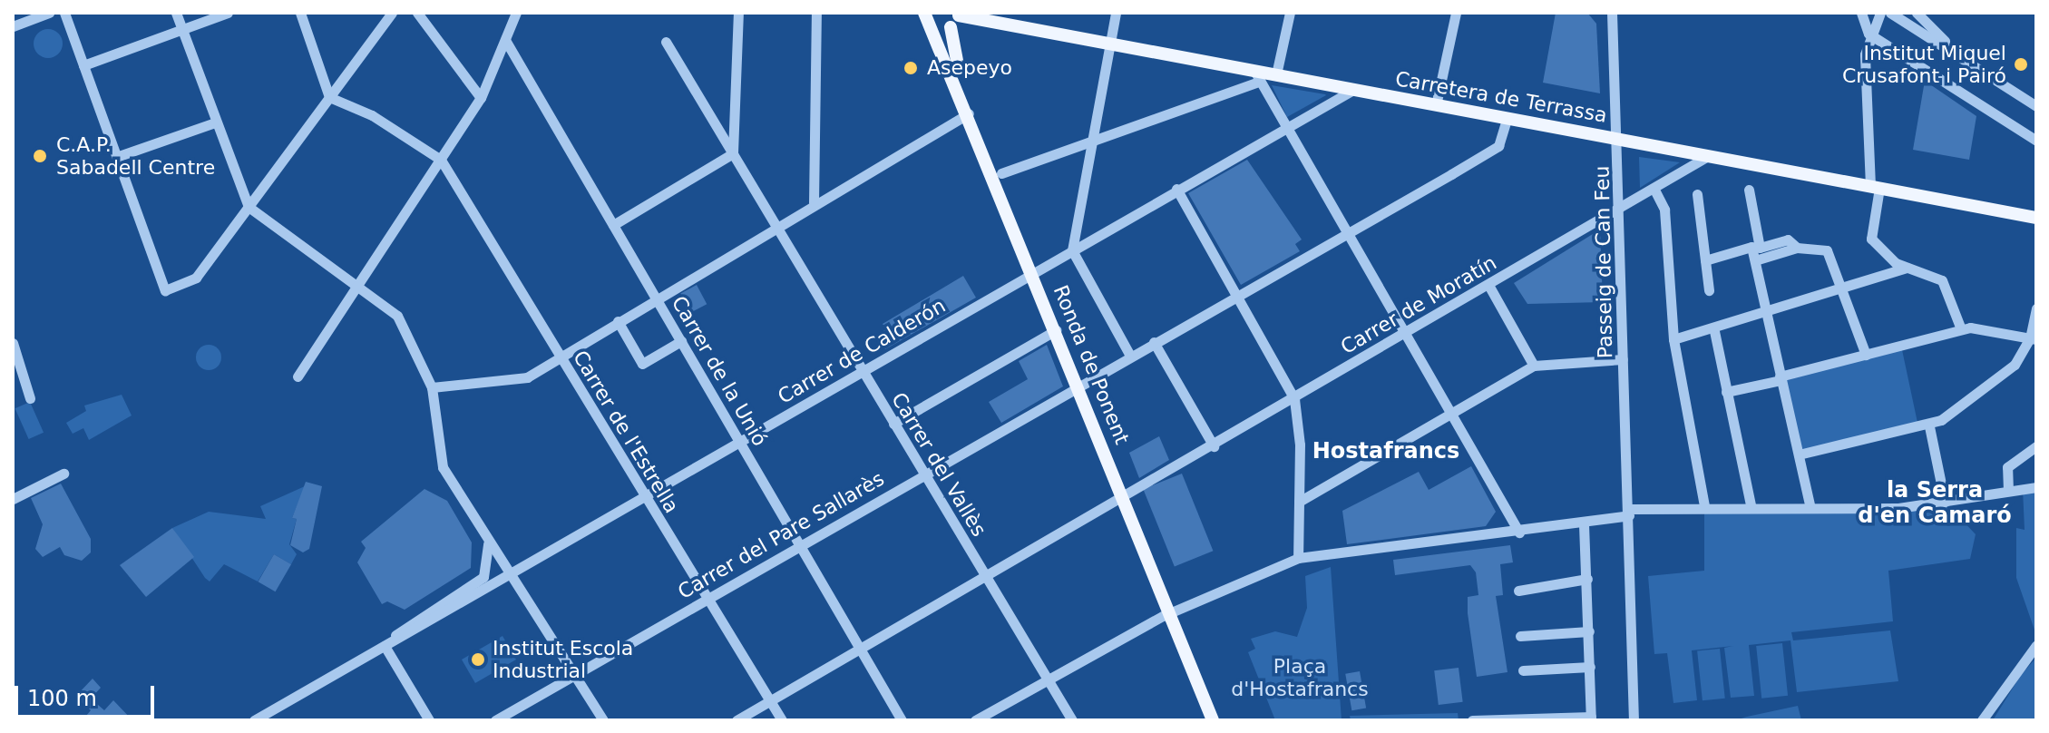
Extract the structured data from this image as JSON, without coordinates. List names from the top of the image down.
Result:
{
  "streets": {
    "main road": ["Carretera de Terrassa", "Ronda de Ponent"],
    "street": [
      "Passeig de Can Feu",
      "Carrer de Moratín",
      "Carrer de Calderón",
      "Carrer de la Unió",
      "Carrer de l'Estrella",
      "Carrer del Vallès",
      "Carrer del Pare Sallarès"
    ]
  },
  "crossings": [
    ["Carretera de Terrassa", "Passeig de Can Feu"],
    ["Carretera de Terrassa", "Carrer de Moratín"],
    ["Carretera de Terrassa", "Carrer de Calderón"],
    ["Carretera de Terrassa", "Ronda de Ponent"],
    ["Carretera de Terrassa", "Carrer del Pare Sallarès"],
    ["Passeig de Can Feu", "Carrer de Moratín"],
    ["Carrer de Moratín", "Ronda de Ponent"],
    ["Carrer de Moratín", "Carrer de la Unió"],
    ["Carrer de Moratín", "Carrer de l'Estrella"],
    ["Carrer de Moratín", "Carrer del Vallès"],
    ["Carrer de Calderón", "Ronda de Ponent"],
    ["Carrer de Calderón", "Carrer de la Unió"],
    ["Carrer de Calderón", "Carrer de l'Estrella"],
    ["Carrer de Calderón", "Carrer del Vallès"],
    ["Ronda de Ponent", "Carrer del Pare Sallarès"],
    ["Carrer de la Unió", "Carrer del Pare Sallarès"],
    ["Carrer de l'Estrella", "Carrer del Pare Sallarès"],
    ["Carrer del Vallès", "Carrer del Pare Sallarès"]
  ],
  "districts": ["Hostafrancs", "la Serra d'en Camaró"],
  "parks": ["Plaça d'Hostafrancs"],
  "places": [
    "Institut Miquel Crusafont i Pairó",
    "Asepeyo",
    "C.A.P. Sabadell Centre",
    "Institut Escola Industrial"
  ],
  "scale_bar": "100 m"
}
